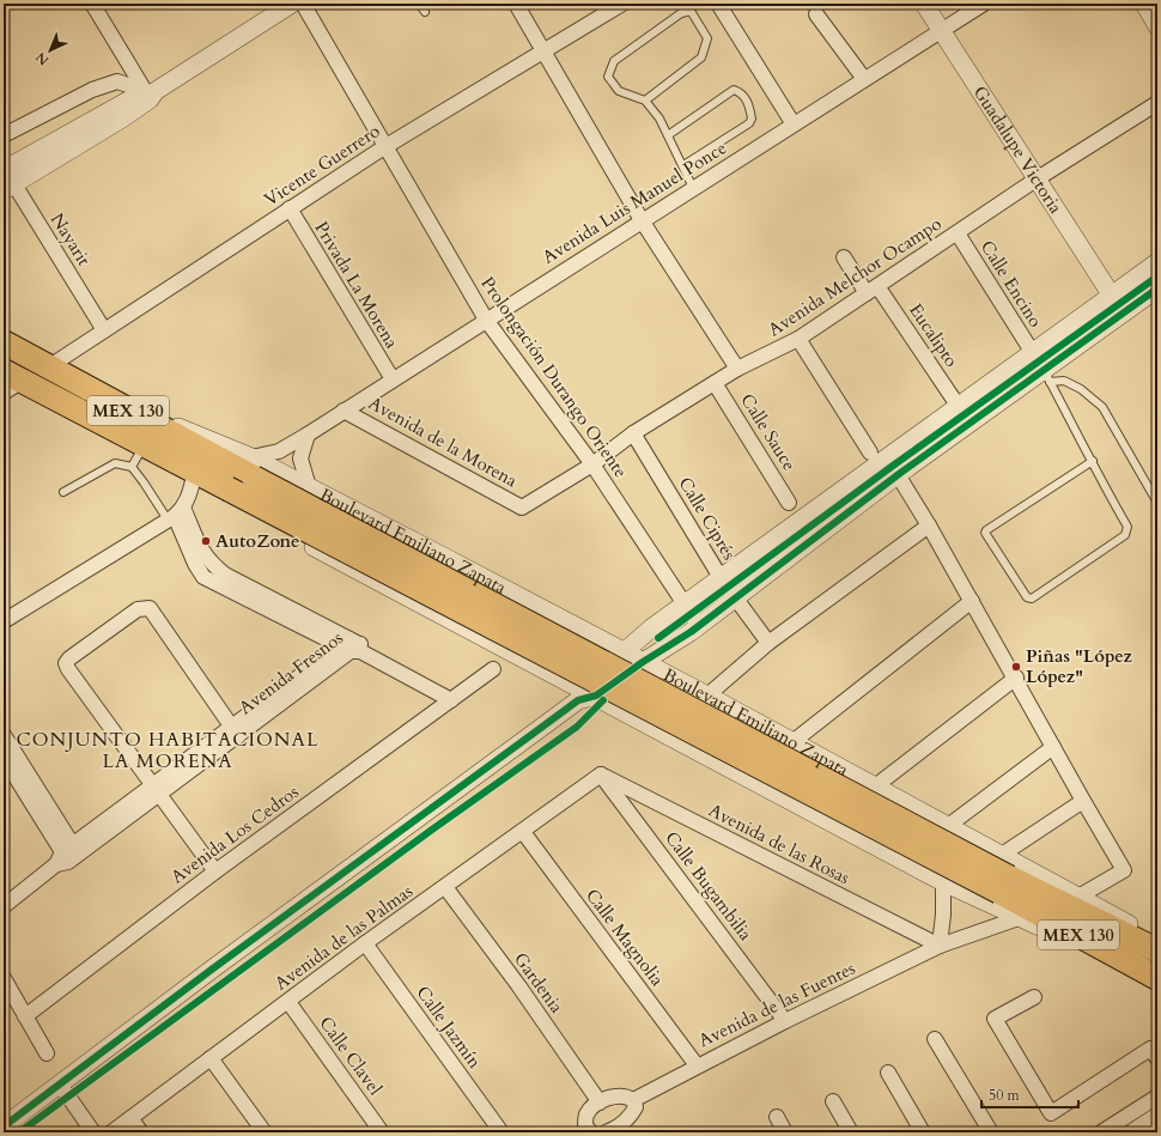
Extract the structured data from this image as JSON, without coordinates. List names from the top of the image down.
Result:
{
  "streets": {
    "main road": ["MEX 130", "Boulevard Emiliano Zapata"],
    "street": [
      "Guadalupe Victoria",
      "Vicente Guerrero",
      "Avenida Luis Manuel Ponce",
      "Nayarit",
      "Avenida Melchor Ocampo",
      "Calle Encino",
      "Privada La Morena",
      "Eucalipto",
      "Prolongación Durango Oriente",
      "Calle Sauce",
      "Avenida de la Morena",
      "Calle Ciprés",
      "Avenida Fresnos",
      "Avenida Los Cedros",
      "Avenida de las Rosas",
      "Calle Bugambilia",
      "Avenida de las Palmas",
      "Calle Magnolia",
      "Gardenia",
      "Avenida de las Fuentes",
      "Calle Jazmín",
      "Calle Clavel"
    ]
  },
  "crossings": [
    ["Guadalupe Victoria", "Avenida Luis Manuel Ponce"],
    ["Guadalupe Victoria", "Avenida Melchor Ocampo"],
    ["Vicente Guerrero", "Nayarit"],
    ["Vicente Guerrero", "Privada La Morena"],
    ["Vicente Guerrero", "Prolongación Durango Oriente"],
    ["Vicente Guerrero", "Boulevard Emiliano Zapata"],
    ["Avenida Luis Manuel Ponce", "Privada La Morena"],
    ["Avenida Luis Manuel Ponce", "Prolongación Durango Oriente"],
    ["Avenida Luis Manuel Ponce", "Avenida de la Morena"],
    ["Avenida Luis Manuel Ponce", "Boulevard Emiliano Zapata"],
    ["Avenida Melchor Ocampo", "Calle Encino"],
    ["Avenida Melchor Ocampo", "Eucalipto"],
    ["Avenida Melchor Ocampo", "Prolongación Durango Oriente"],
    ["Avenida Melchor Ocampo", "Calle Sauce"],
    ["Avenida Melchor Ocampo", "Avenida de la Morena"],
    ["Avenida Melchor Ocampo", "Calle Ciprés"],
    ["MEX 130", "Boulevard Emiliano Zapata"],
    ["Boulevard Emiliano Zapata", "Avenida de las Fuentes"],
    ["Avenida de las Rosas", "Calle Bugambilia"],
    ["Avenida de las Rosas", "Avenida de las Palmas"],
    ["Avenida de las Rosas", "Avenida de las Fuentes"],
    ["Calle Bugambilia", "Avenida de las Palmas"],
    ["Calle Bugambilia", "Avenida de las Fuentes"],
    ["Avenida de las Palmas", "Calle Magnolia"],
    ["Avenida de las Palmas", "Gardenia"],
    ["Avenida de las Palmas", "Calle Jazmín"],
    ["Avenida de las Palmas", "Calle Clavel"],
    ["Calle Magnolia", "Avenida de las Fuentes"]
  ],
  "districts": ["CONJUNTO HABITACIONAL LA MORENA"],
  "places": ["AutoZone", "Piñas \"López López\""],
  "scale_bar": "50 m",
  "north": "bottom left"
}
